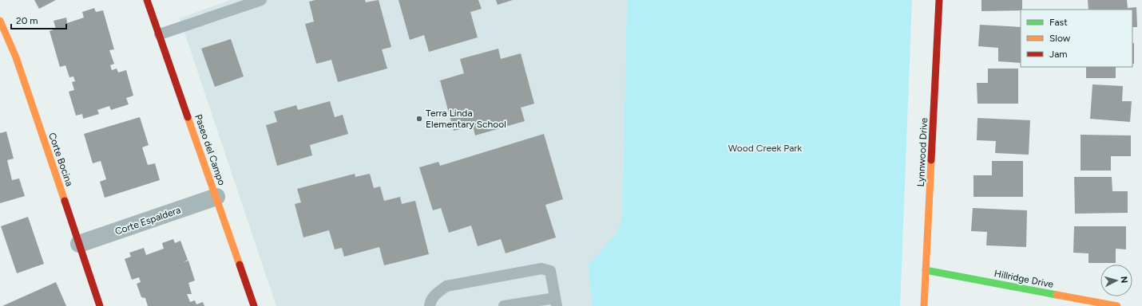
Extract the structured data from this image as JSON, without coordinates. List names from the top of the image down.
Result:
{
  "streets": {
    "street": [
      "Paseo del Campo",
      "Lynnwood Drive",
      "Corte Bocina",
      "Corte Espaldera",
      "Hillridge Drive"
    ]
  },
  "crossings": [
    ["Paseo del Campo", "Corte Espaldera"],
    ["Lynnwood Drive", "Hillridge Drive"],
    ["Corte Bocina", "Corte Espaldera"]
  ],
  "parks": ["Wood Creek Park"],
  "places": ["Terra Linda Elementary School"],
  "legend": ["Fast", "Slow", "Jam"],
  "scale_bar": "20 m",
  "north": "right"
}
